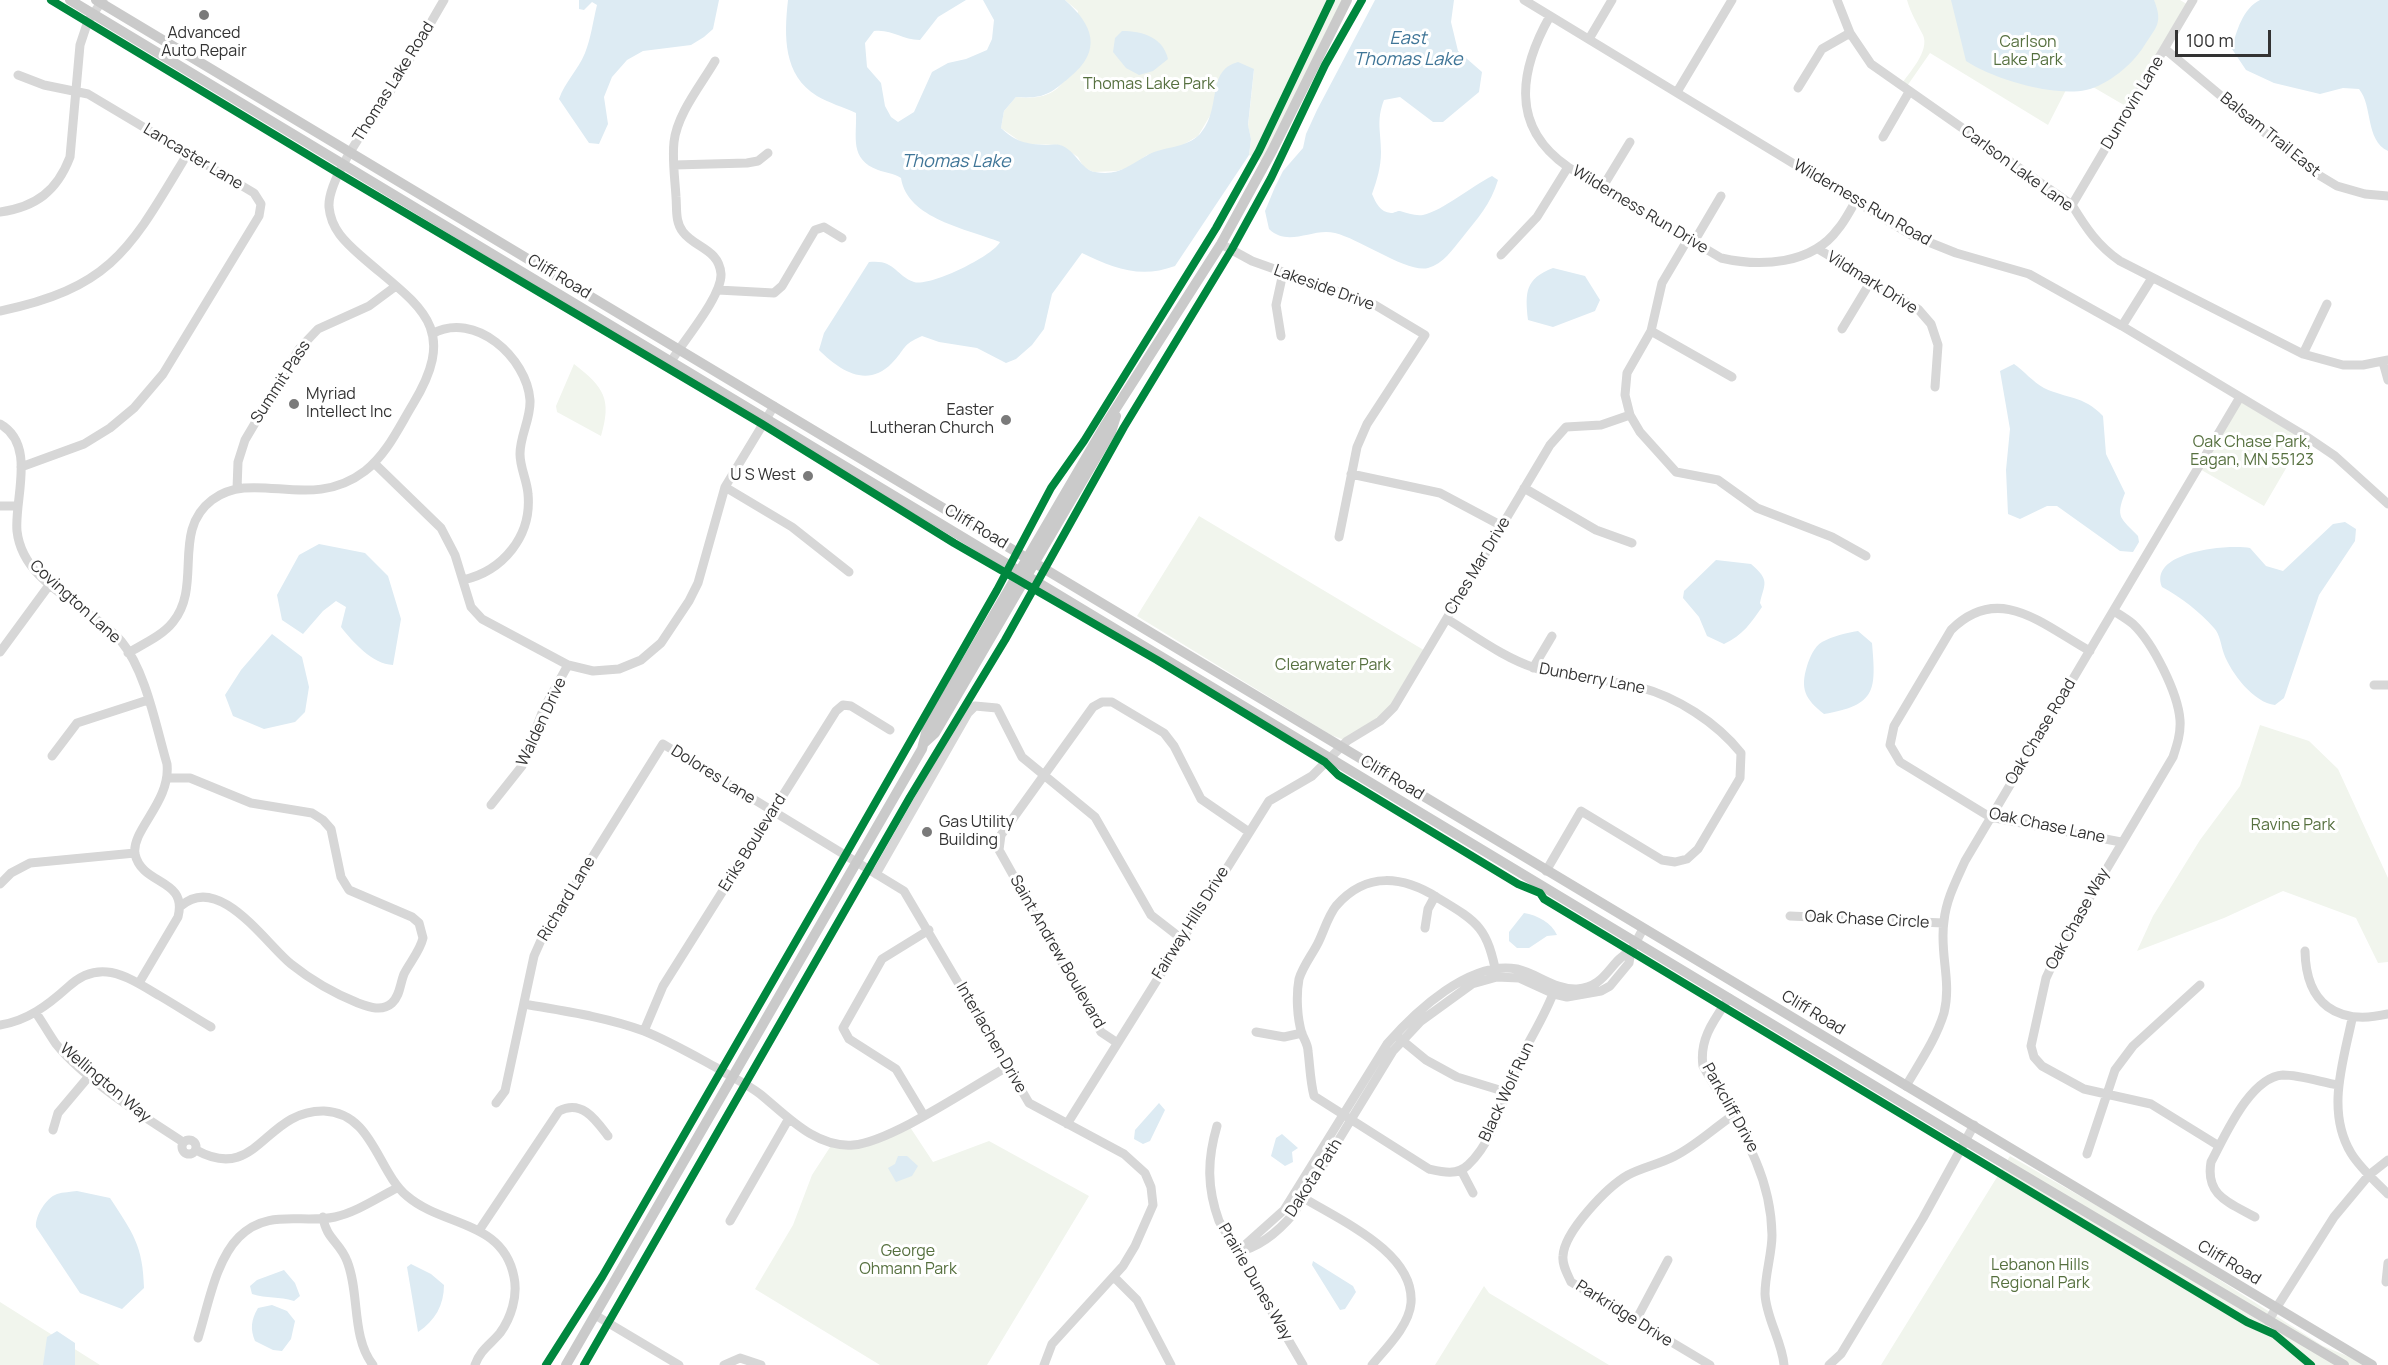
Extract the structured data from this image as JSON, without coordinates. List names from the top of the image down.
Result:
{
  "streets": {
    "main road": ["Cliff Road"],
    "street": [
      "Thomas Lake Road",
      "Dunrovin Lane",
      "Balsam Trail East",
      "Lancaster Lane",
      "Carlson Lake Lane",
      "Wilderness Run Road",
      "Wilderness Run Drive",
      "Vildmark Drive",
      "Lakeside Drive",
      "Summit Pass",
      "Ches Mar Drive",
      "Covington Lane",
      "Dunberry Lane",
      "Walden Drive",
      "Oak Chase Road",
      "Dolores Lane",
      "Oak Chase Lane",
      "Eriks Boulevard",
      "Richard Lane",
      "Oak Chase Way",
      "Oak Chase Circle",
      "Fairway Hills Drive",
      "Saint Andrew Boulevard",
      "Interlachen Drive",
      "Wellington Way",
      "Black Wolf Run",
      "Parkcliff Drive",
      "Dakota Path",
      "Prairie Dunes Way",
      "Parkridge Drive"
    ]
  },
  "crossings": [
    ["Thomas Lake Road", "Cliff Road"],
    ["Thomas Lake Road", "Summit Pass"],
    ["Dunrovin Lane", "Balsam Trail East"],
    ["Dunrovin Lane", "Carlson Lake Lane"],
    ["Lancaster Lane", "Covington Lane"],
    ["Wilderness Run Road", "Wilderness Run Drive"],
    ["Wilderness Run Road", "Oak Chase Road"],
    ["Wilderness Run Drive", "Vildmark Drive"],
    ["Cliff Road", "Ches Mar Drive"],
    ["Cliff Road", "Dunberry Lane"],
    ["Cliff Road", "Oak Chase Road"],
    ["Cliff Road", "Fairway Hills Drive"],
    ["Cliff Road", "Parkcliff Drive"],
    ["Cliff Road", "Dakota Path"],
    ["Ches Mar Drive", "Dunberry Lane"],
    ["Ches Mar Drive", "Fairway Hills Drive"],
    ["Oak Chase Road", "Oak Chase Lane"],
    ["Oak Chase Road", "Oak Chase Way"],
    ["Oak Chase Road", "Oak Chase Circle"],
    ["Dolores Lane", "Eriks Boulevard"],
    ["Dolores Lane", "Richard Lane"],
    ["Dolores Lane", "Interlachen Drive"],
    ["Oak Chase Lane", "Oak Chase Way"],
    ["Fairway Hills Drive", "Saint Andrew Boulevard"],
    ["Fairway Hills Drive", "Interlachen Drive"],
    ["Black Wolf Run", "Dakota Path"],
    ["Parkcliff Drive", "Parkridge Drive"],
    ["Dakota Path", "Prairie Dunes Way"]
  ],
  "water": ["East Thomas Lake", "Thomas Lake"],
  "parks": [
    "Carlson Lake Park",
    "Thomas Lake Park",
    "Oak Chase Park, Eagan, MN 55123",
    "Clearwater Park",
    "Ravine Park",
    "George Ohmann Park",
    "Lebanon Hills Regional Park"
  ],
  "places": [
    "Advanced Auto Repair",
    "Myriad Intellect Inc",
    "Easter Lutheran Church",
    "U S West",
    "Gas Utility Building"
  ],
  "scale_bar": "100 m"
}
